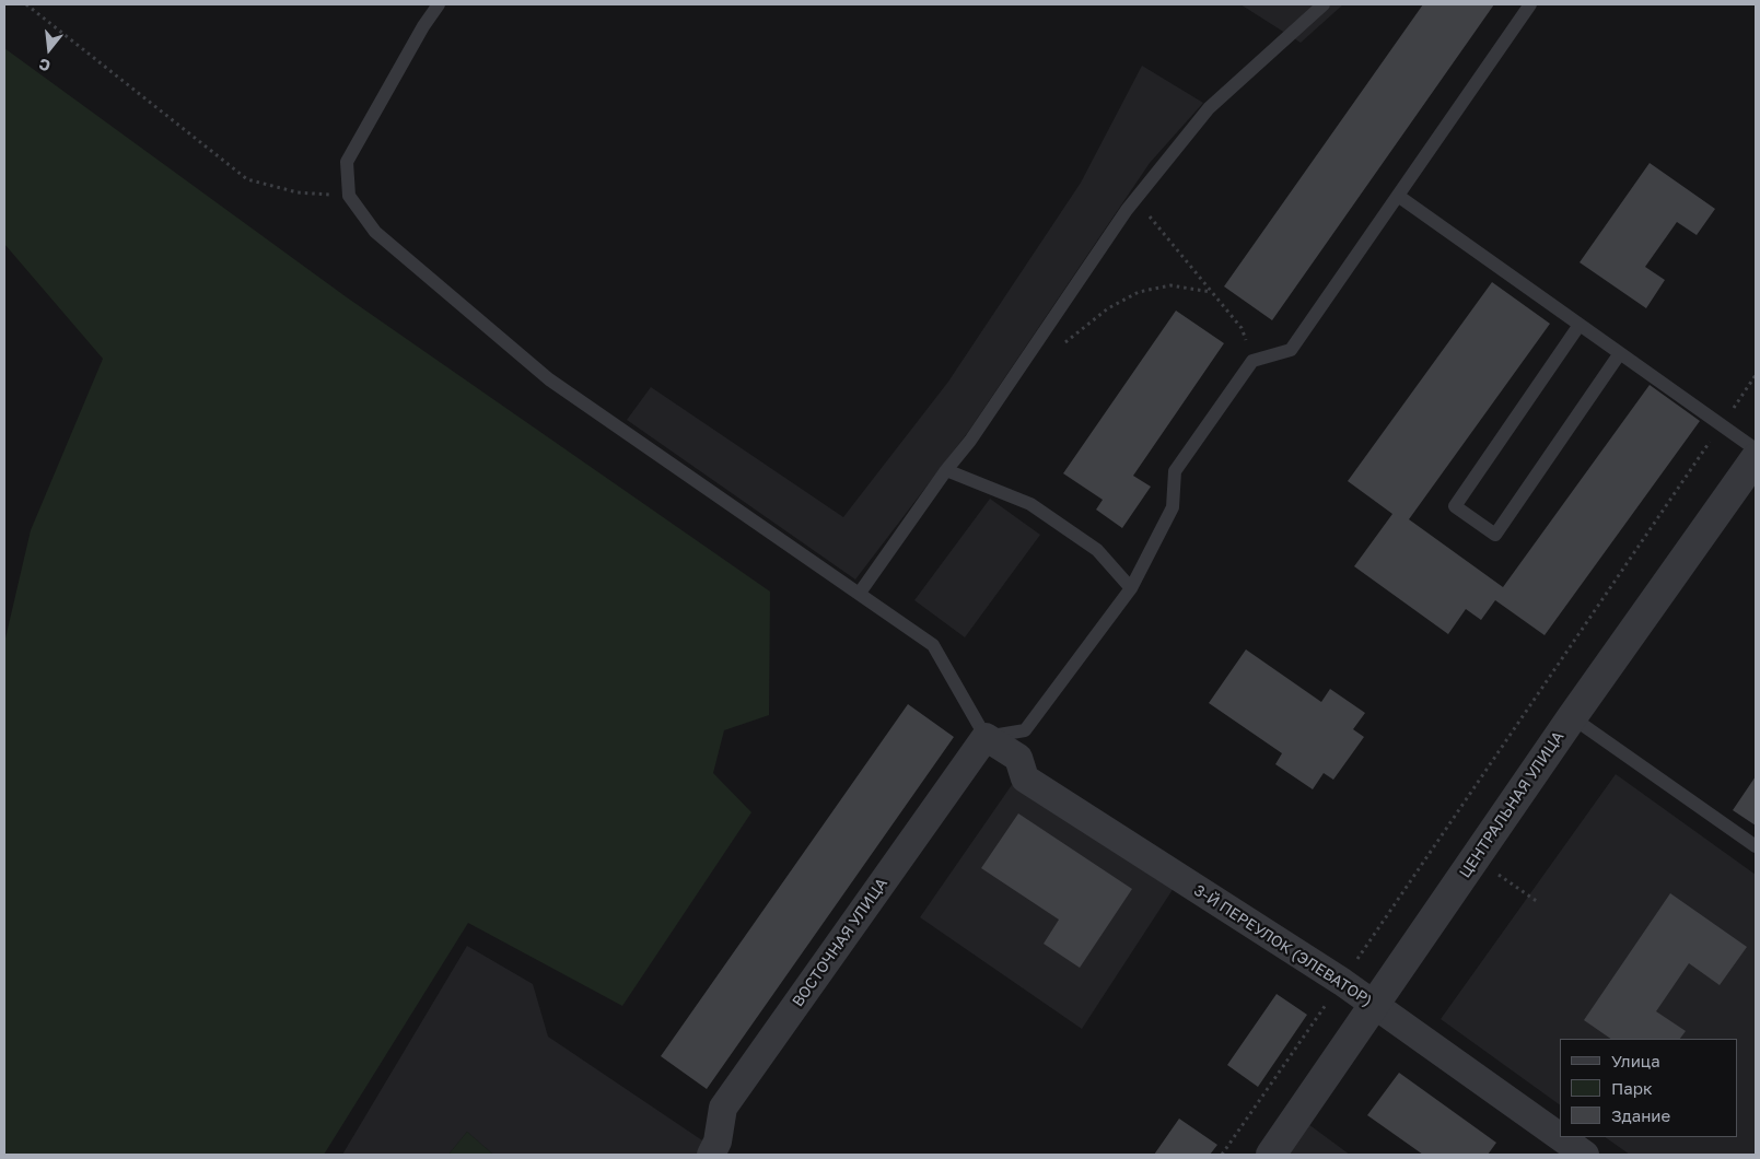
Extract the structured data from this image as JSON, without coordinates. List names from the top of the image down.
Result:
{
  "streets": {
    "street": ["ЦЕНТРАЛЬНАЯ УЛИЦА", "ВОСТОЧНАЯ УЛИЦА", "3-Й ПЕРЕУЛОК (ЭЛЕВАТОР)"]
  },
  "crossings": [
    ["ЦЕНТРАЛЬНАЯ УЛИЦА", "3-Й ПЕРЕУЛОК (ЭЛЕВАТОР)"],
    ["ВОСТОЧНАЯ УЛИЦА", "3-Й ПЕРЕУЛОК (ЭЛЕВАТОР)"]
  ],
  "legend": ["Улица", "Парк", "Здание"],
  "north": "bottom"
}
